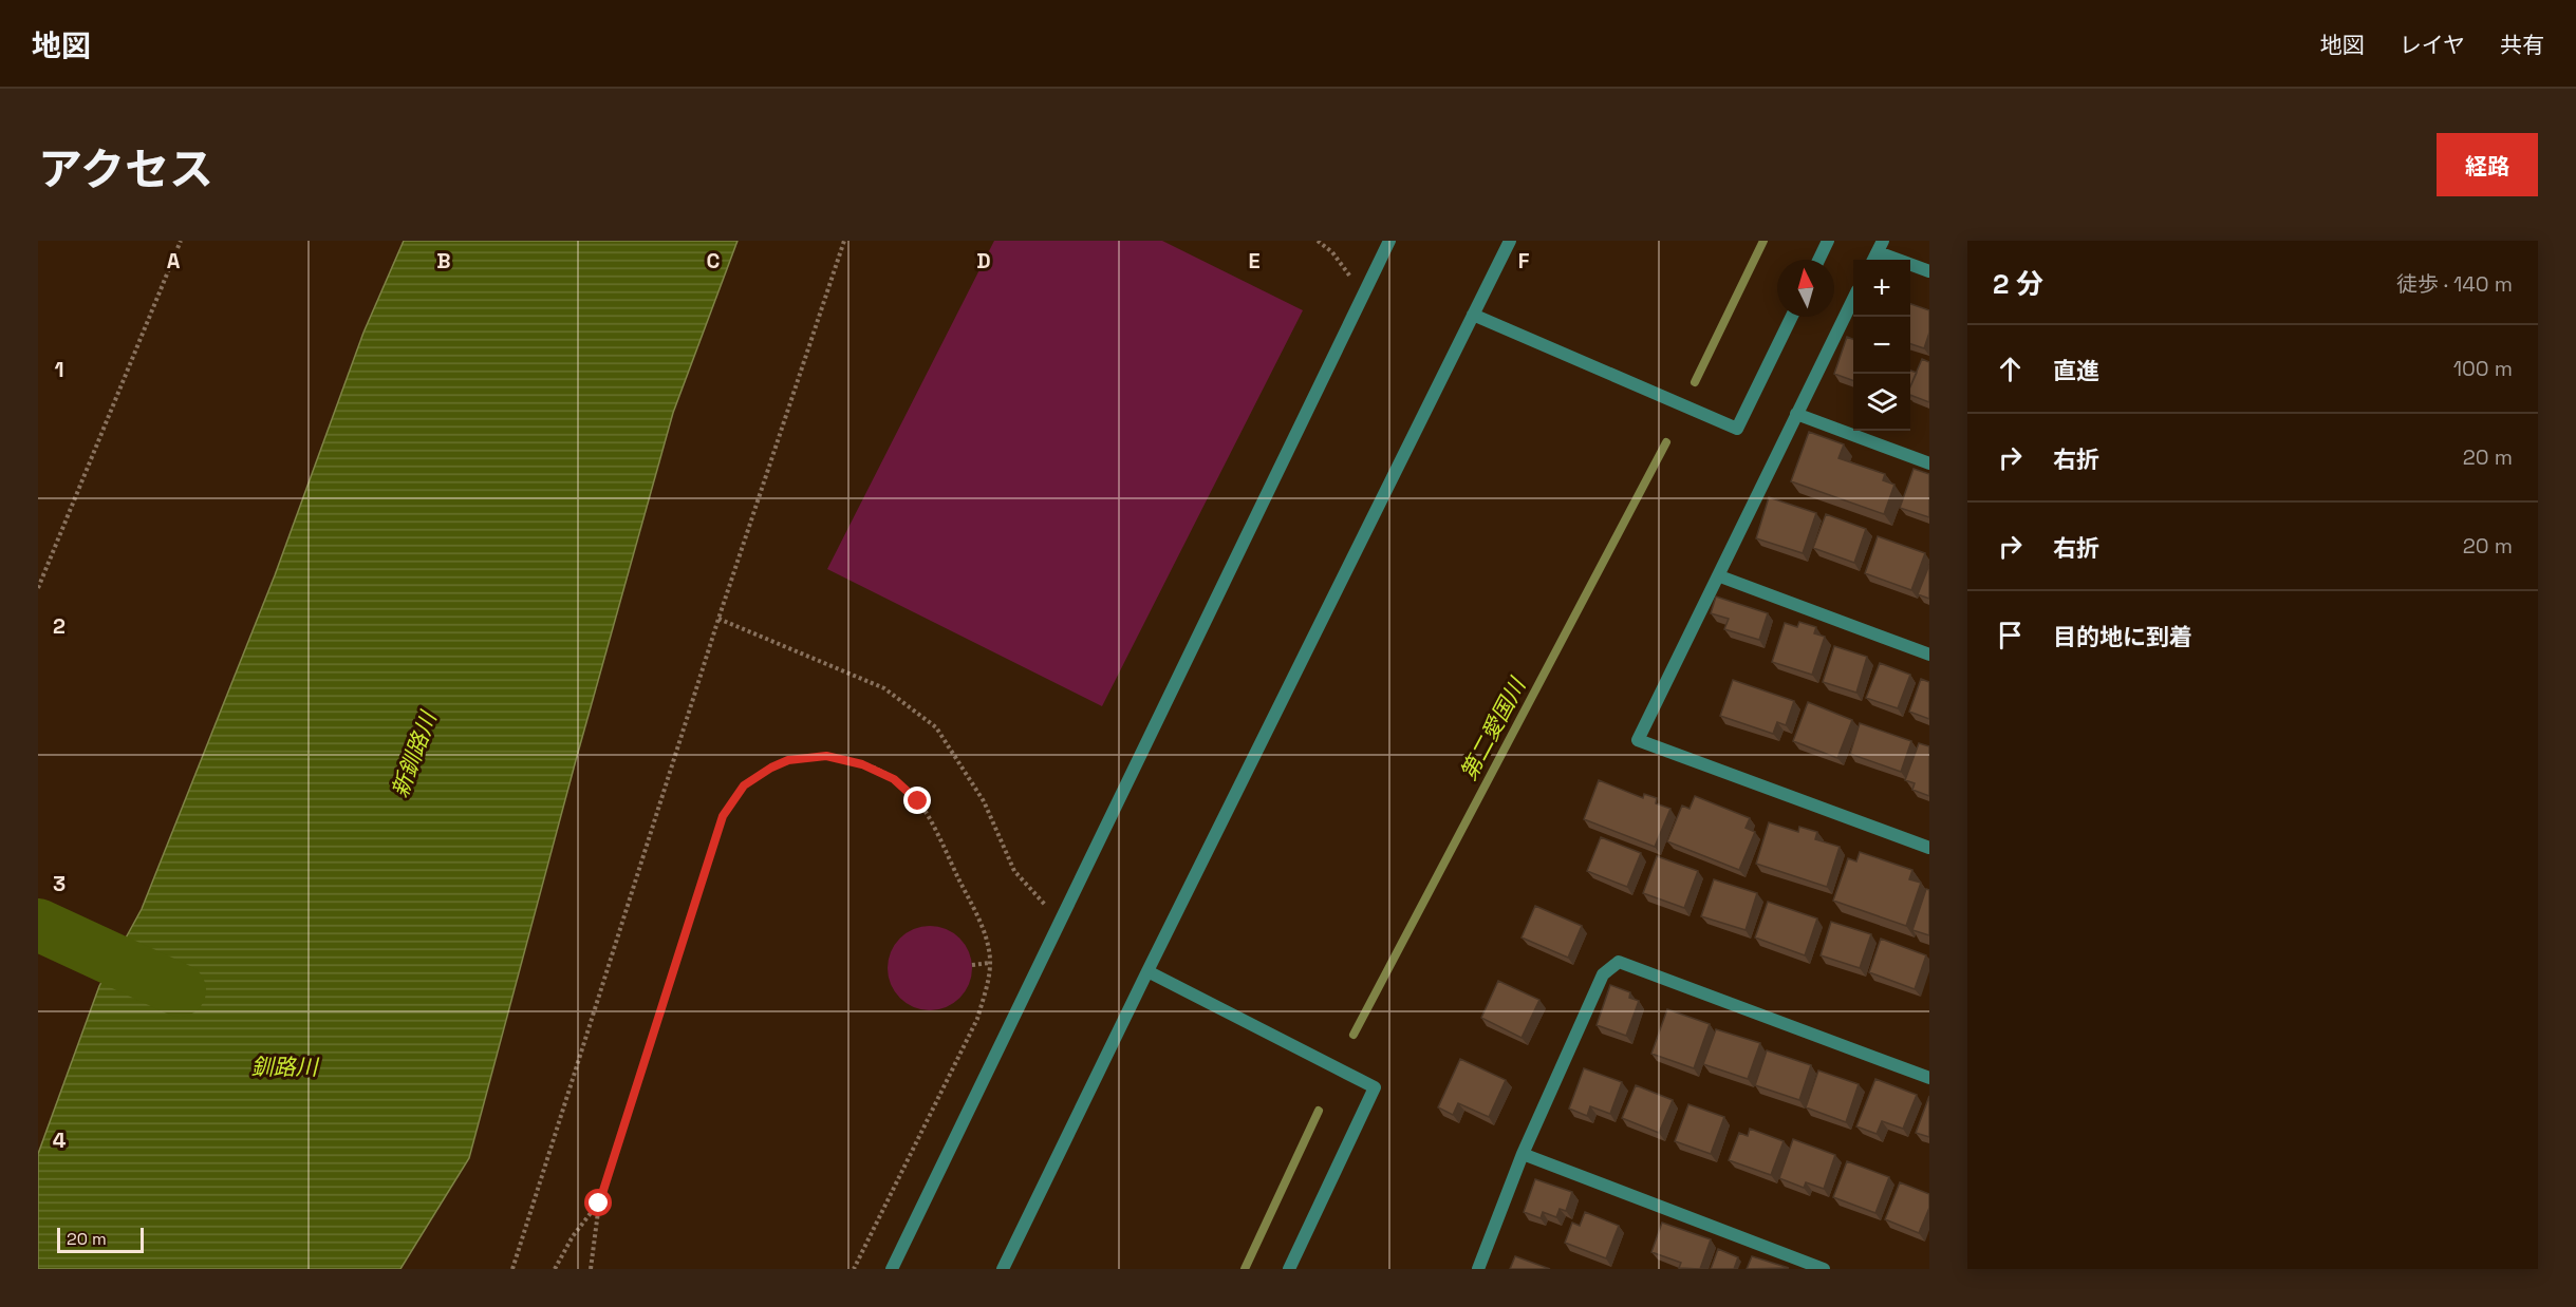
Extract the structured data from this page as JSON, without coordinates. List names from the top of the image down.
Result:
{
  "water": ["第二愛国川", "新釧路川", "釧路川"],
  "scale_bar": "20 m",
  "north": "top",
  "page": {
    "header": "地図",
    "nav": ["地図", "レイヤ", "共有"],
    "title": "アクセス",
    "buttons": "経路",
    "heading": ["2 分", "徒歩 · 140 m"],
    "map_buttons": ["+", "−"],
    "list": [
      ["直進", "100 m"],
      ["右折", "20 m"],
      ["右折", "20 m"],
      "目的地に到着"
    ],
    "scale": "20 m"
  },
  "grid": {
    "columns": [
      "A",
      "B",
      "C",
      "D",
      "E",
      "F"
    ],
    "rows": [
      "1",
      "2",
      "3",
      "4"
    ]
  }
}
